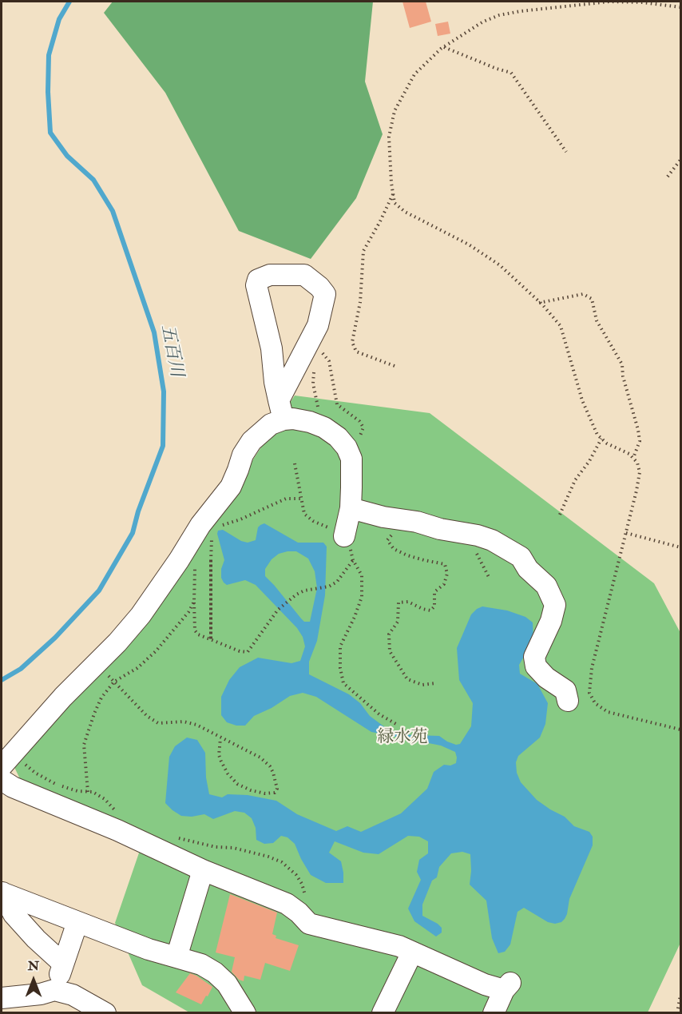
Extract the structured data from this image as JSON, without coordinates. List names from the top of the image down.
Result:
{
  "water": ["五百川"],
  "parks": ["緑水苑"],
  "north": "top"
}
